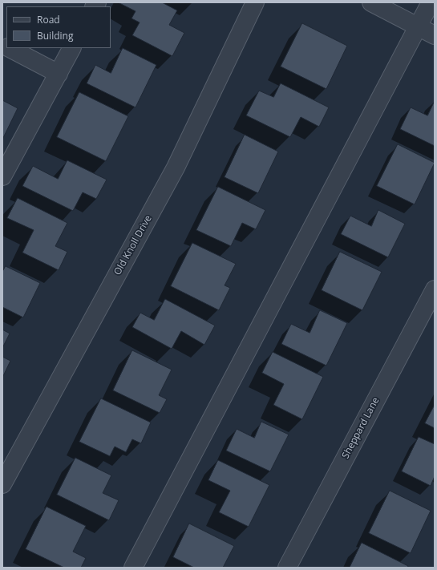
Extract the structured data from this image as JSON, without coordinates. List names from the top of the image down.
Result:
{
  "streets": {
    "street": ["Old Knoll Drive", "Sheppard Lane"]
  },
  "legend": ["Road", "Building"]
}
